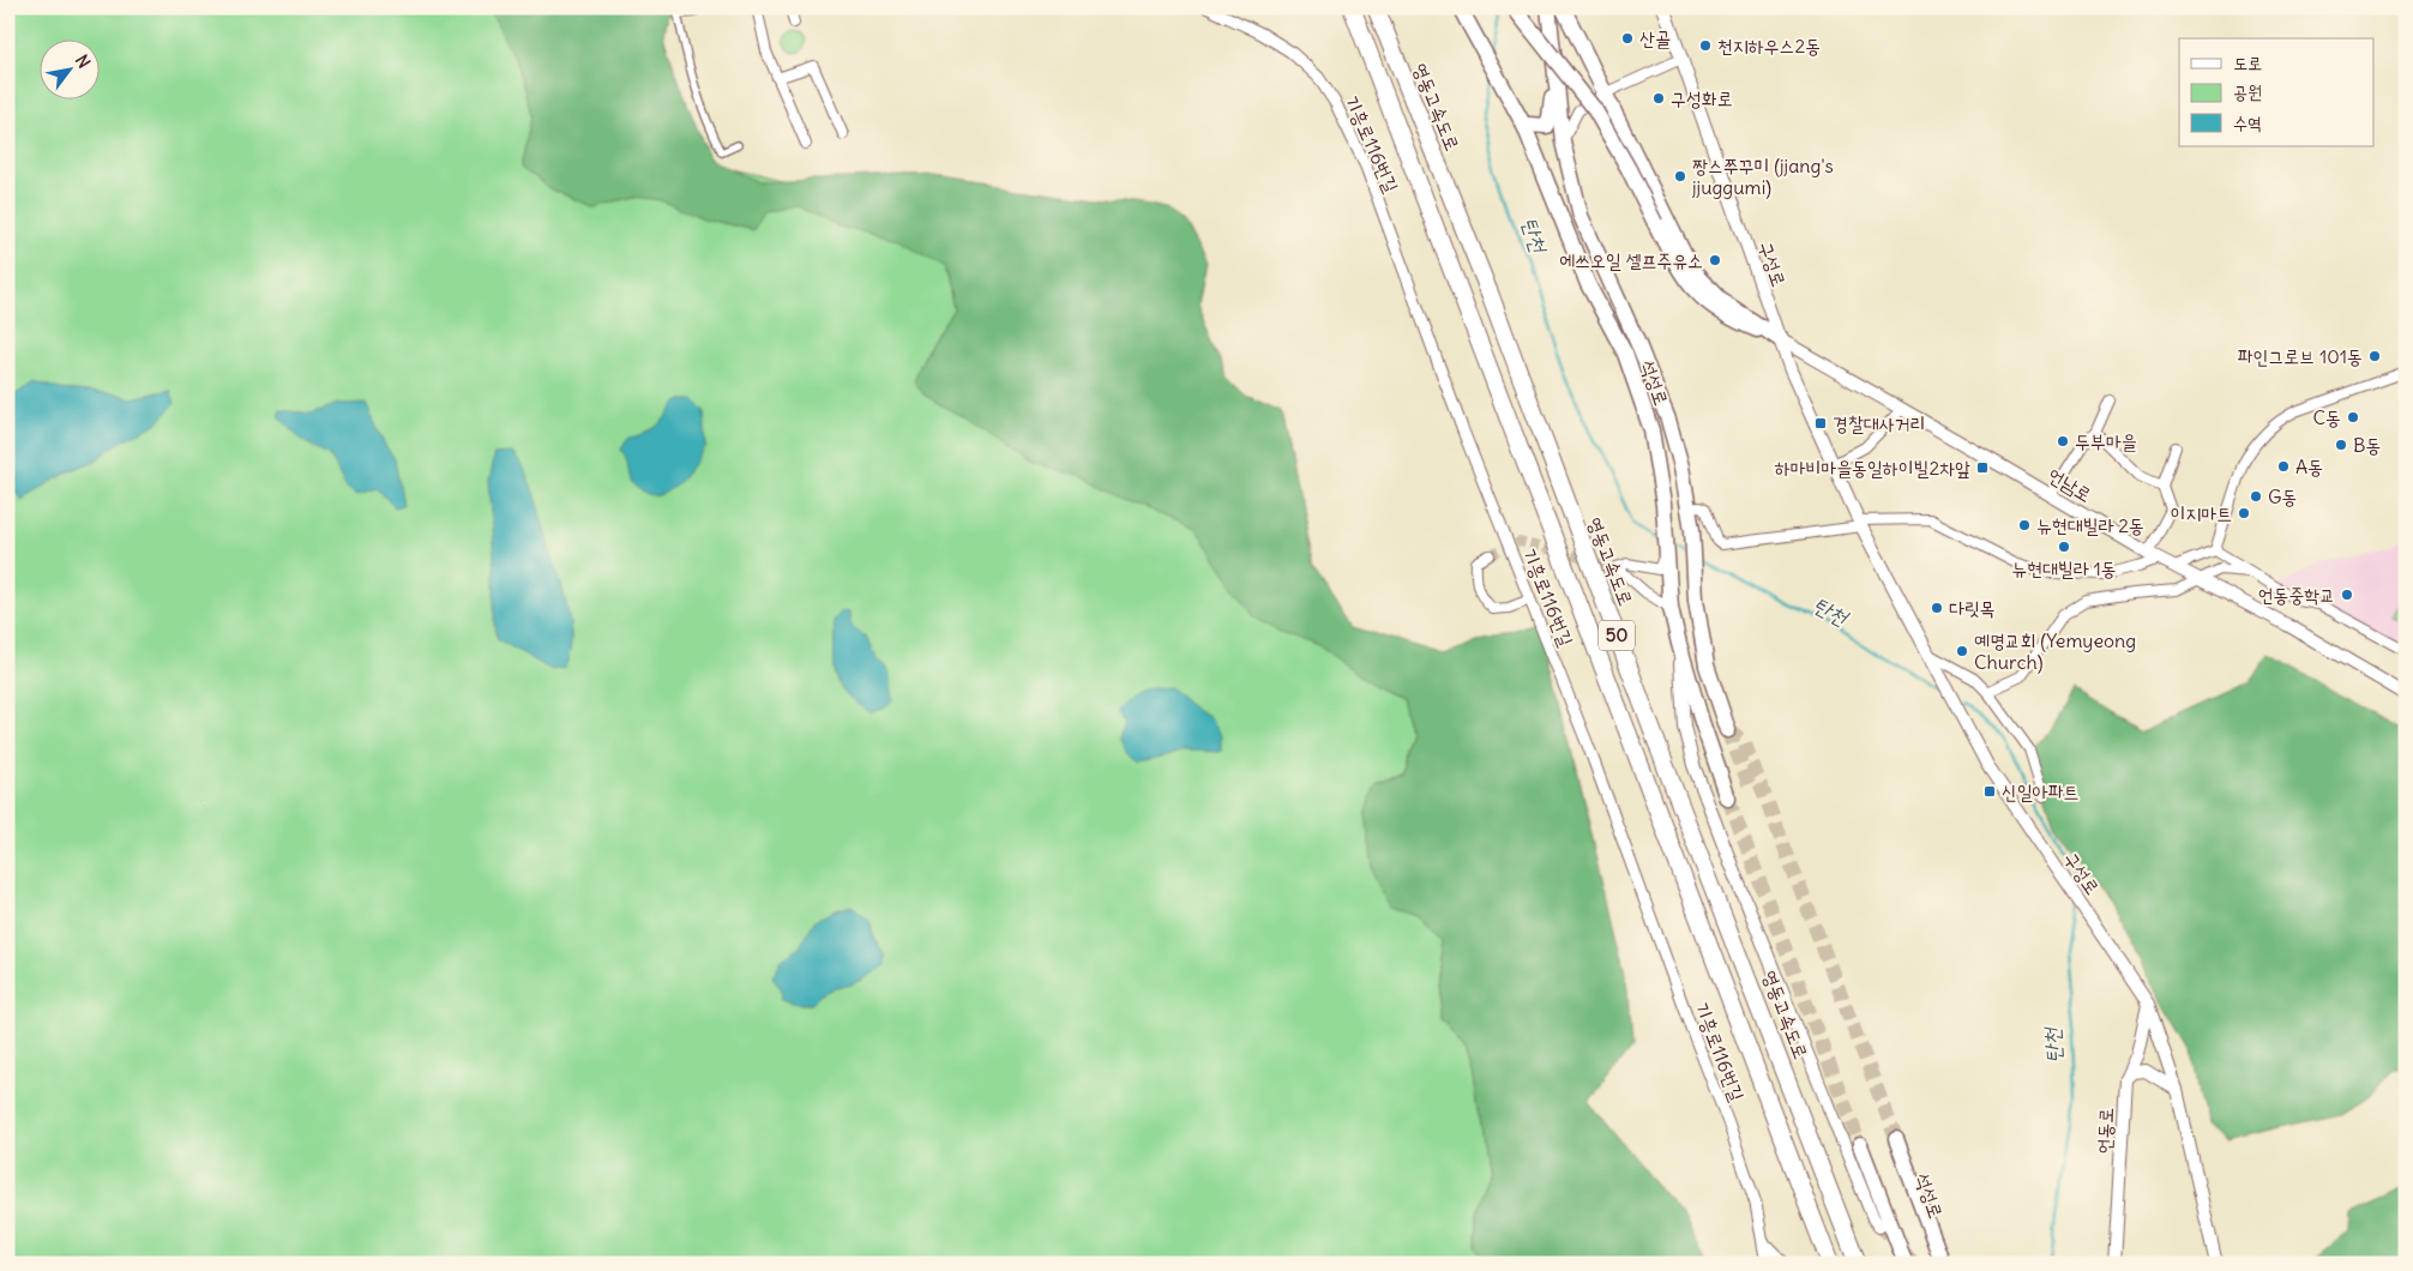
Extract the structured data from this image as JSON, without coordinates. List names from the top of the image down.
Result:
{
  "streets": {
    "highway": ["영동고속도로", "석성로", "50"],
    "main road": ["구성로", "언남로", "언동로"],
    "street": ["기흥로116번길"]
  },
  "crossings": [
    ["구성로", "언남로"],
    ["구성로", "언동로"]
  ],
  "water": ["탄천"],
  "places": {
    "other": [
      "산골",
      "천지하우스2동",
      "구성화로",
      "짱스쭈꾸미 (jjang's jjuggumi)",
      "에쓰오일 셀프주유소",
      "파인그로브 101동",
      "C동",
      "두부마을",
      "B동",
      "A동",
      "G동",
      "이지마트",
      "뉴현대빌라 2동",
      "뉴현대빌라 1동",
      "언동중학교",
      "다릿목",
      "예명교회 (Yemyeong Church)"
    ],
    "transit": ["경찰대사거리", "하마비마을동일하이빌2차앞", "신일아파트"]
  },
  "legend": ["도로", "공원", "수역"],
  "north": "top right"
}
